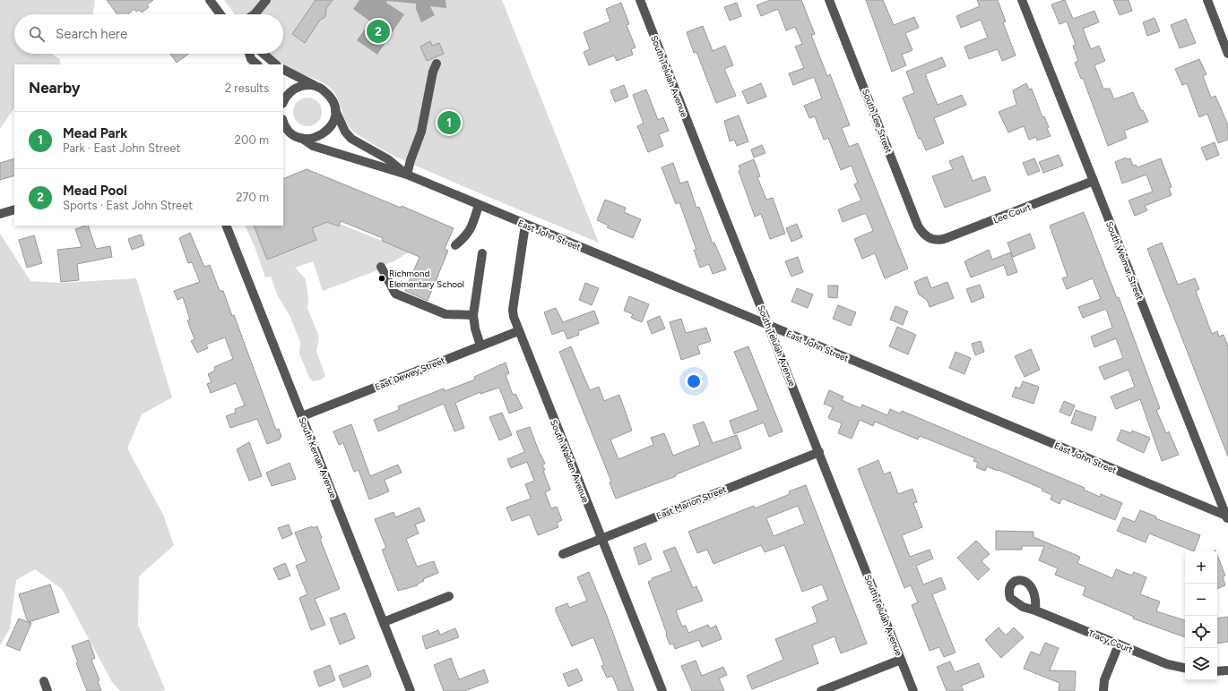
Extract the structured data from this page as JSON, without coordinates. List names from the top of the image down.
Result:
{
  "streets": {
    "street": [
      "South Telulah Avenue",
      "South Lee Street",
      "Lee Court",
      "East John Street",
      "South Weimar Street",
      "East Dewey Street",
      "South Kernan Avenue",
      "South Walden Avenue",
      "East Marion Street",
      "Tracy Court"
    ]
  },
  "crossings": [
    ["South Telulah Avenue", "East John Street"],
    ["South Telulah Avenue", "East Marion Street"],
    ["South Lee Street", "Lee Court"],
    ["Lee Court", "South Weimar Street"],
    ["East John Street", "South Weimar Street"],
    ["East John Street", "South Walden Avenue"],
    ["East Dewey Street", "South Kernan Avenue"],
    ["East Dewey Street", "South Walden Avenue"],
    ["South Walden Avenue", "East Marion Street"]
  ],
  "places": ["Richmond Elementary School"],
  "page": {
    "search": "Search here",
    "pins": ["2", "1"],
    "heading": ["Nearby", "2 results"],
    "list": [
      {
        "mark": "1",
        "name": "Mead Park",
        "note": "Park · East John Street",
        "value": "200 m"
      },
      {
        "mark": "2",
        "name": "Mead Pool",
        "note": "Sports · East John Street",
        "value": "270 m"
      }
    ],
    "map_buttons": ["+", "−"]
  }
}
